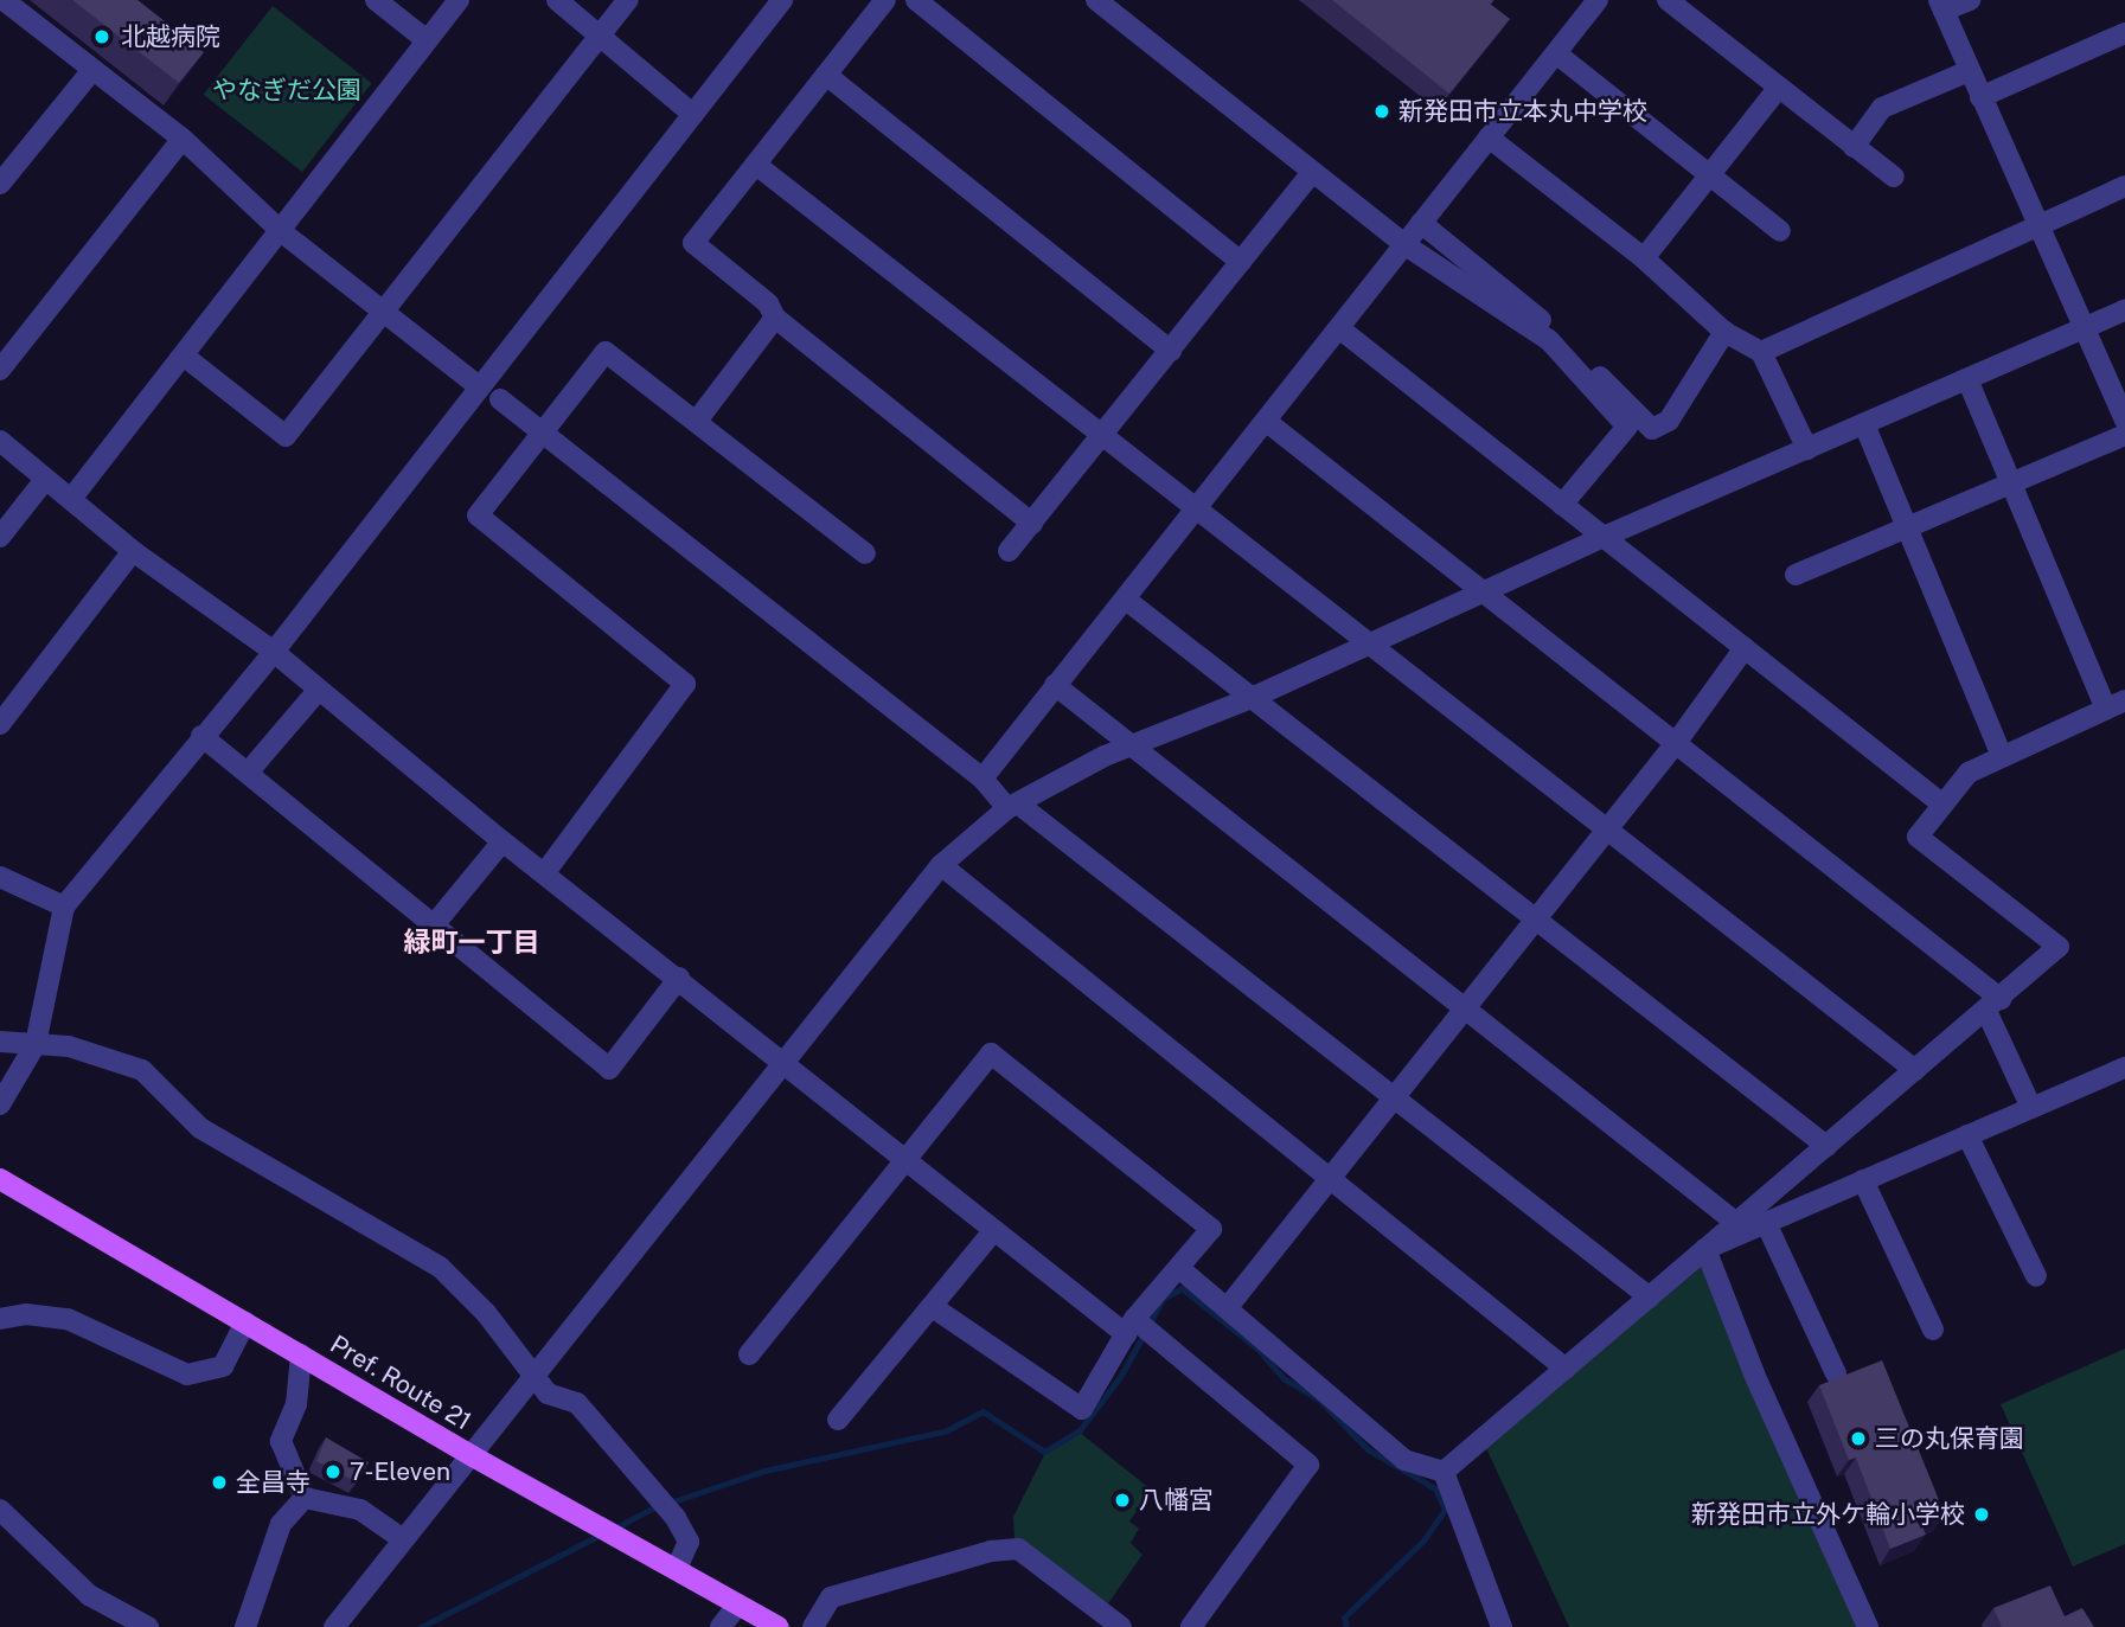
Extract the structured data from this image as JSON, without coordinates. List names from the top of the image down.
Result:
{
  "streets": {
    "main road": ["Pref. Route 21"]
  },
  "districts": ["緑町一丁目"],
  "parks": ["やなぎだ公園"],
  "places": [
    "北越病院",
    "新発田市立本丸中学校",
    "三の丸保育園",
    "7-Eleven",
    "全昌寺",
    "八幡宮",
    "新発田市立外ケ輪小学校"
  ]
}
